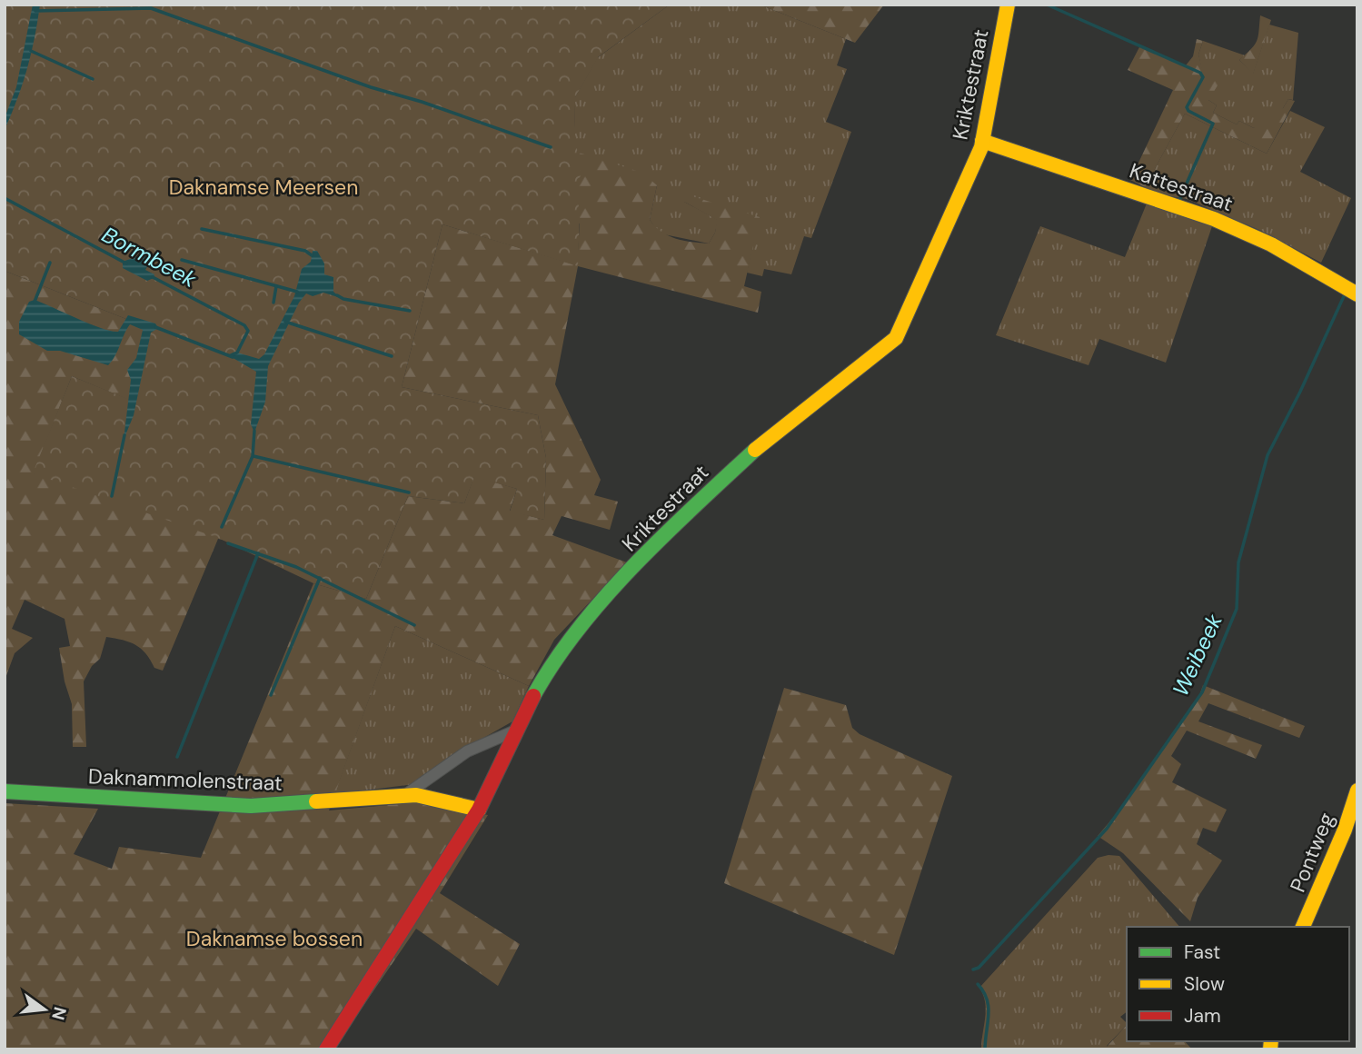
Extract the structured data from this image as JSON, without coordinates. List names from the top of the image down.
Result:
{
  "streets": {
    "street": [
      "Kriktestraat",
      "Kattestraat",
      "Daknammolenstraat",
      "Pontweg"
    ]
  },
  "crossings": [
    ["Kriktestraat", "Kattestraat"],
    ["Kriktestraat", "Daknammolenstraat"]
  ],
  "water": ["Bormbeek", "Weibeek"],
  "parks": ["Daknamse Meersen", "Daknamse bossen"],
  "legend": ["Fast", "Slow", "Jam"],
  "north": "right"
}
